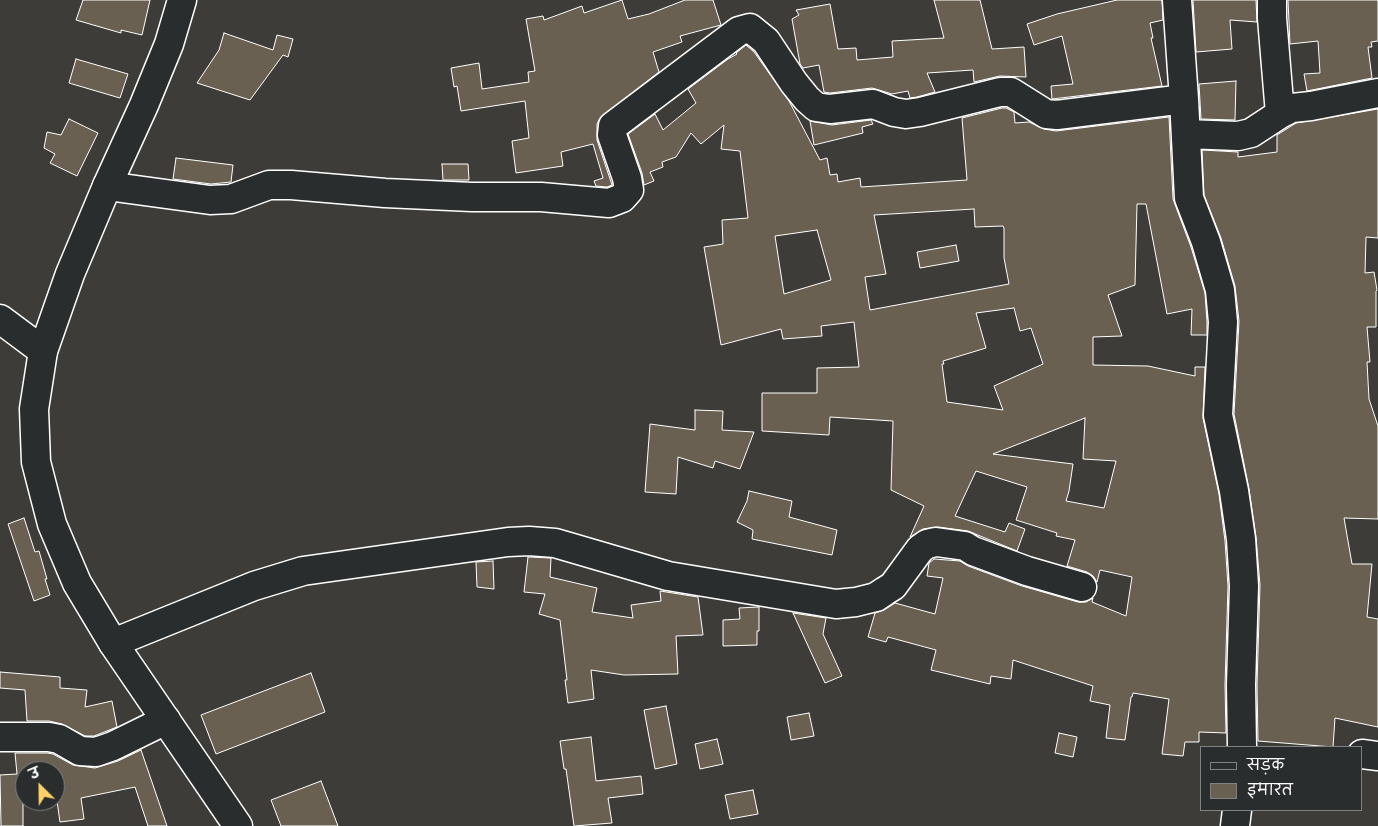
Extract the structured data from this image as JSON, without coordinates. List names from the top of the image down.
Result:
{
  "legend": ["सड़क", "इमारत"],
  "north": "top left"
}
